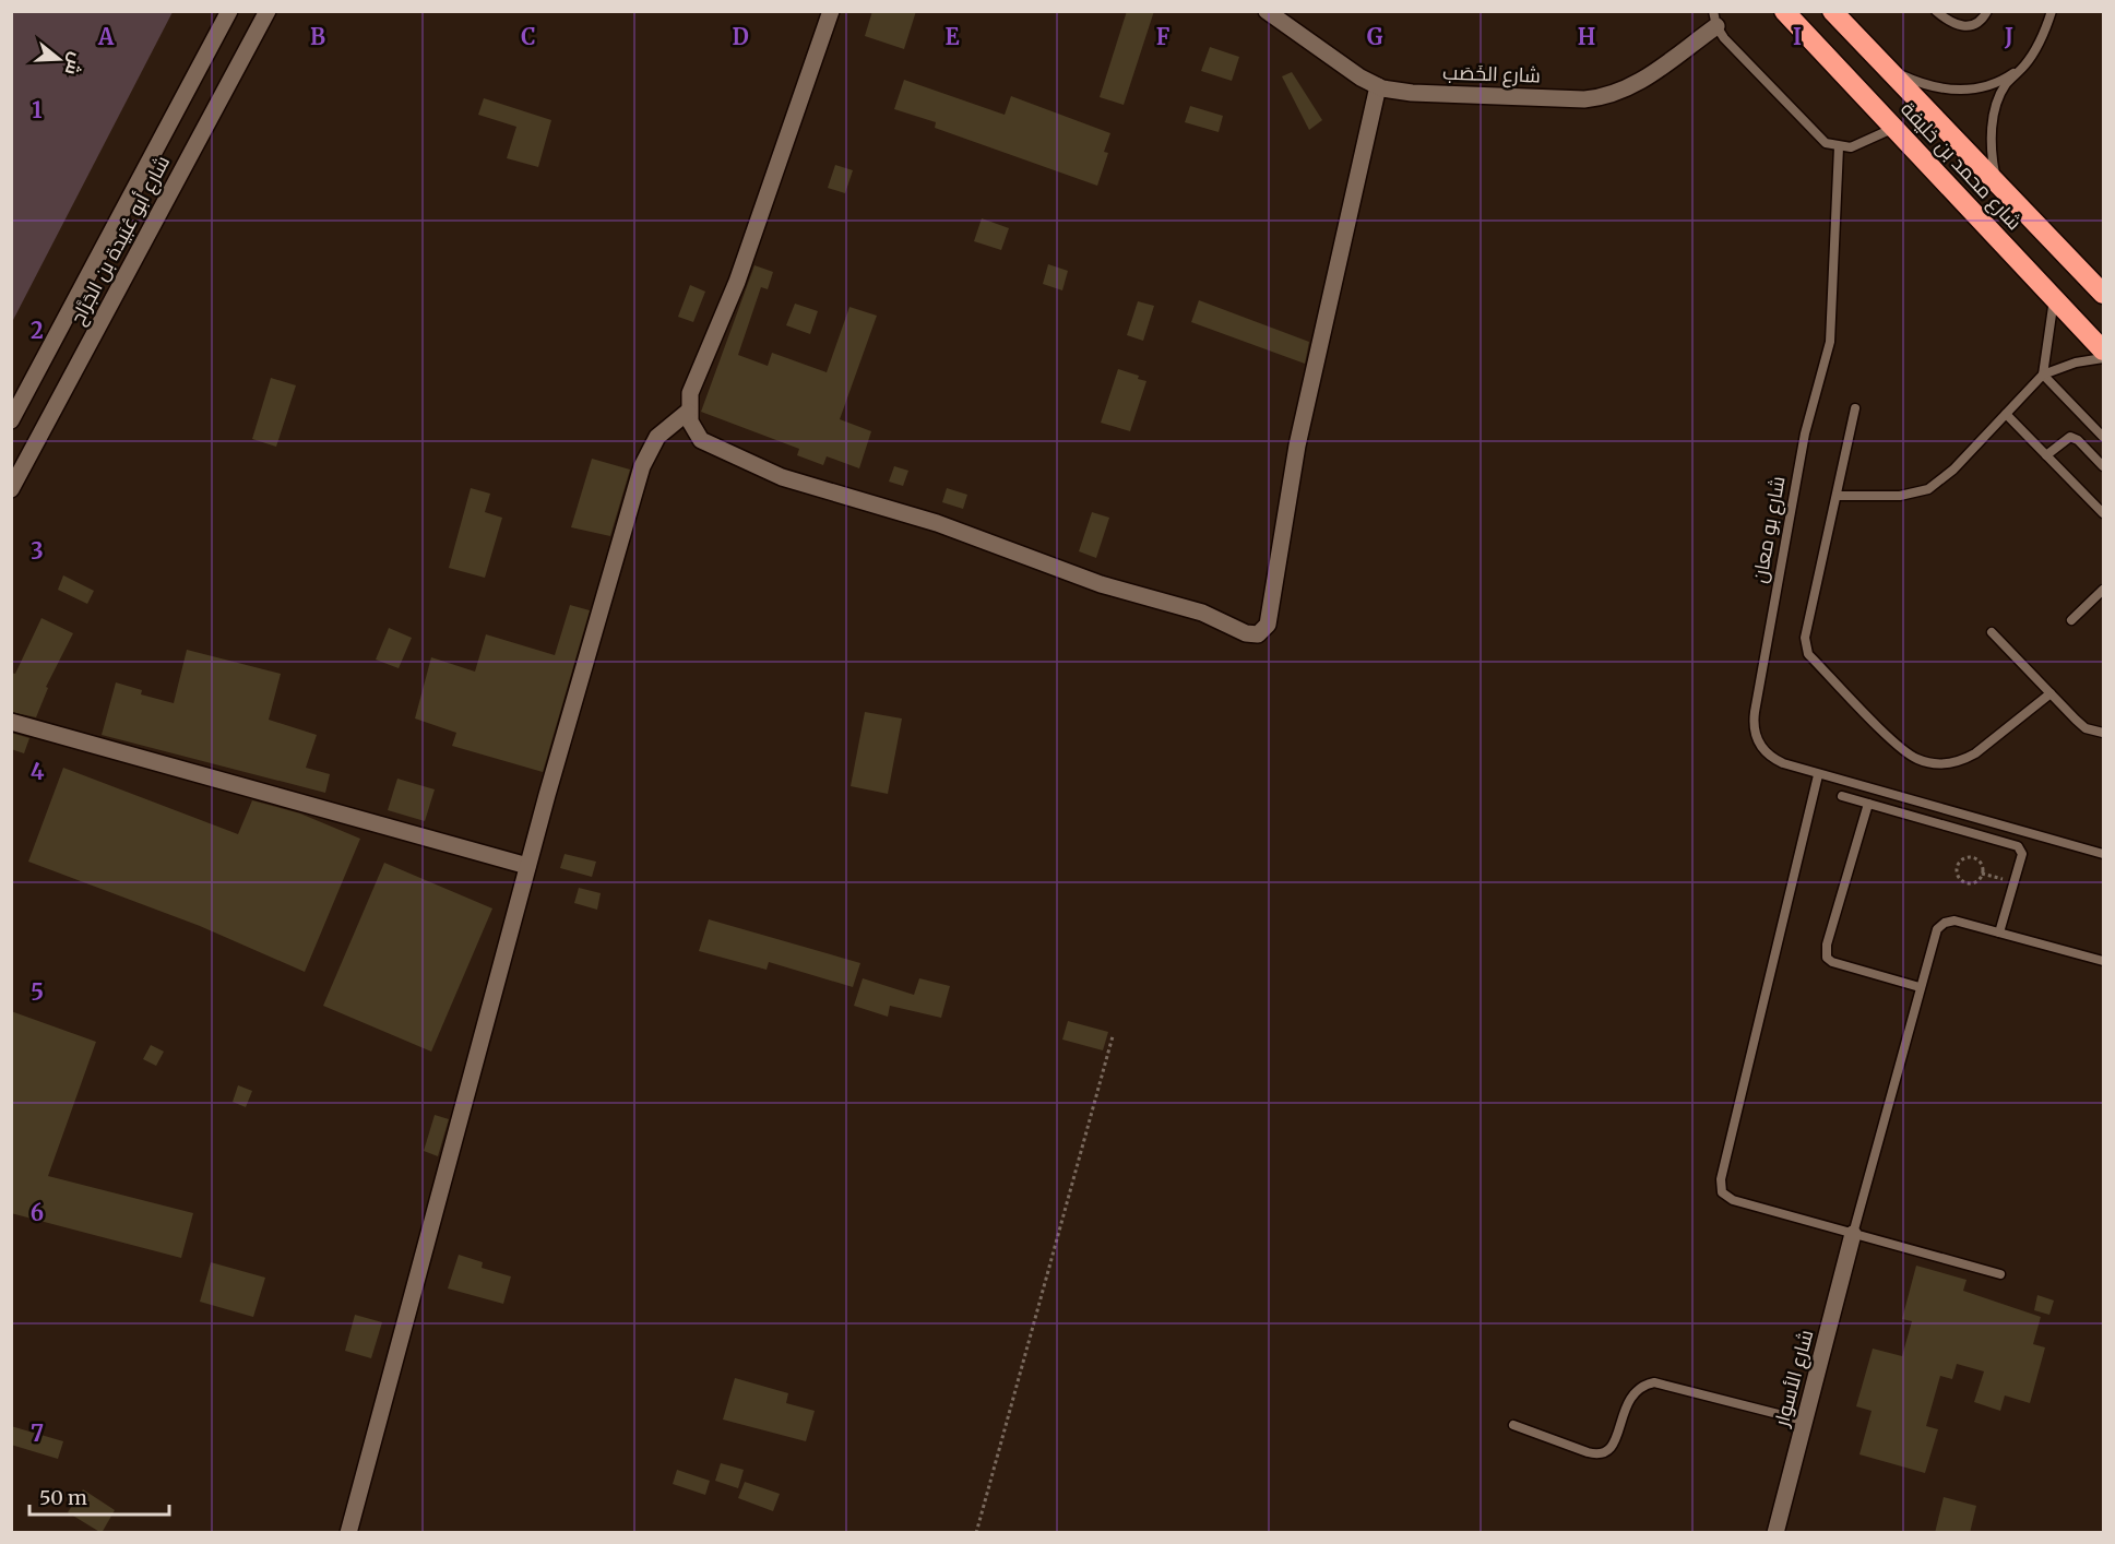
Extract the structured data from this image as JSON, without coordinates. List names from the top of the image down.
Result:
{
  "streets": {
    "highway": ["شارع محمد بن خليفة"],
    "street": ["شارع الخَصَب", "شارع أبو عُبَيدة بن الجَرَّاح", "شارع الأسوار"],
    "lane": ["شارع بو معان"]
  },
  "scale_bar": "50 m",
  "north": "right",
  "grid": {
    "columns": [
      "A",
      "B",
      "C",
      "D",
      "E",
      "F",
      "G",
      "H",
      "I",
      "J"
    ],
    "rows": [
      "1",
      "2",
      "3",
      "4",
      "5",
      "6",
      "7"
    ]
  }
}
